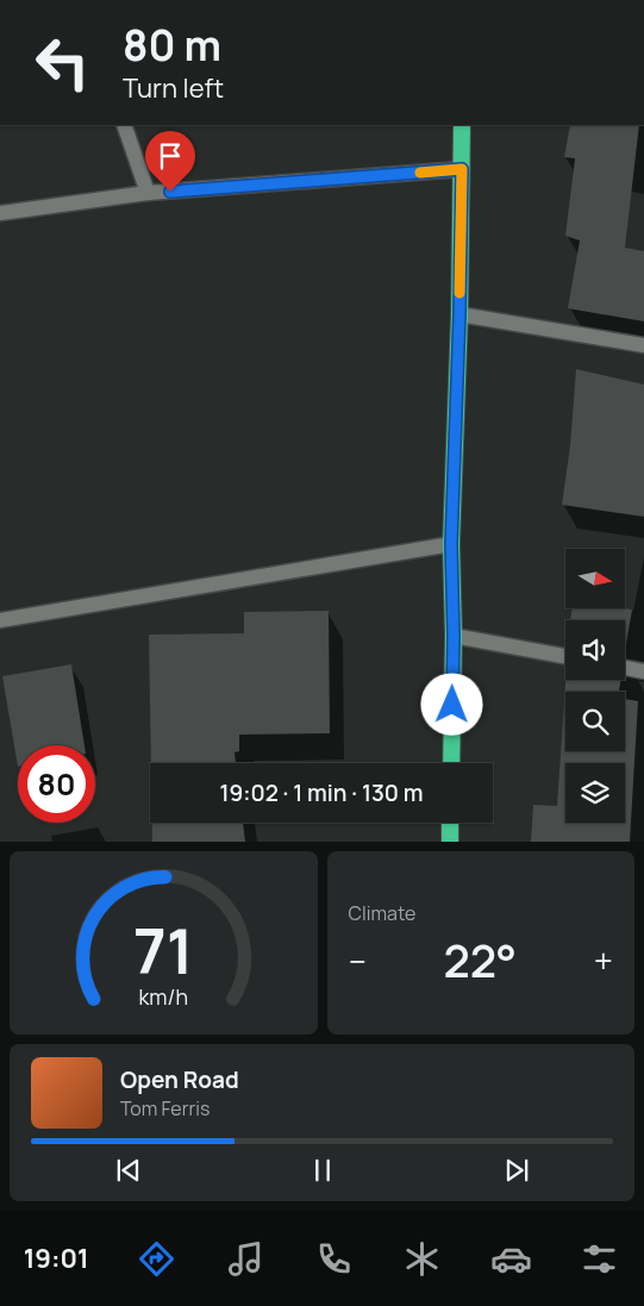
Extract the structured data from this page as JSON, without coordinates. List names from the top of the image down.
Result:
{
  "north": "right",
  "page": {
    "turn": ["80 m", "Turn left"],
    "limit": "80",
    "trip": "19:02 · 1 min · 130 m",
    "tile": "Climate",
    "heat": ["−", "22°", "+"],
    "song": ["Open Road", "Tom Ferris"],
    "tabs": "19:01",
    "gauge": ["71", "km/h"]
  }
}
